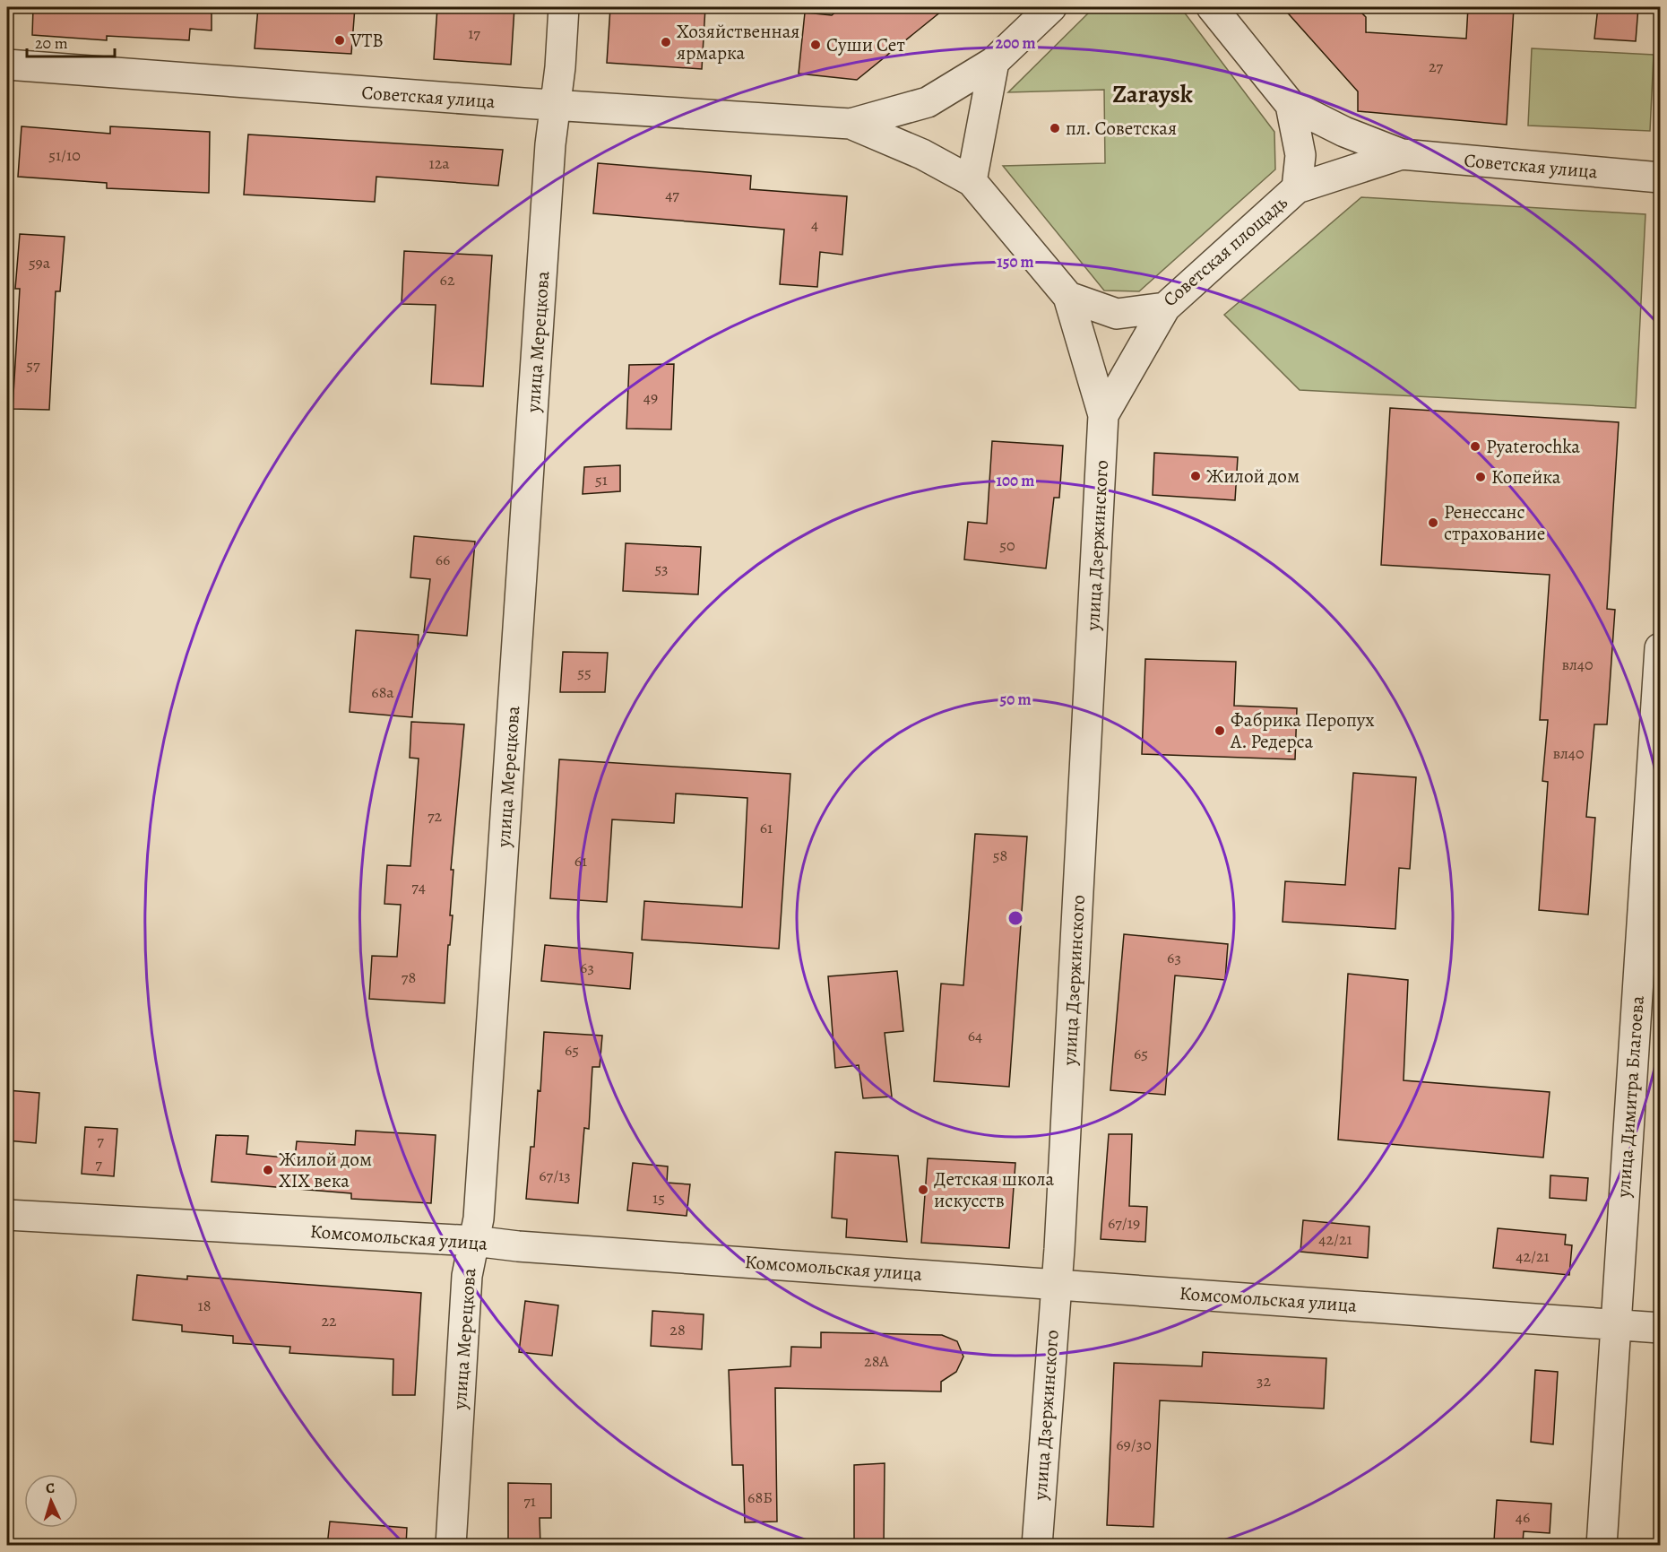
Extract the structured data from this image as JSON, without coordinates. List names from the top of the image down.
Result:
{
  "streets": {
    "street": [
      "Советская улица",
      "Советская площадь",
      "улица Мерецкова",
      "улица Дзержинского",
      "улица Димитра Благоева",
      "Комсомольская улица"
    ]
  },
  "crossings": [
    ["Советская улица", "Советская площадь"],
    ["Советская улица", "улица Мерецкова"],
    ["Советская площадь", "улица Дзержинского"],
    ["улица Мерецкова", "Комсомольская улица"],
    ["улица Дзержинского", "Комсомольская улица"],
    ["улица Димитра Благоева", "Комсомольская улица"]
  ],
  "districts": ["Zaraysk"],
  "places": [
    "VTB",
    "Хозяйственная ярмарка",
    "Суши Сет",
    "пл. Советская",
    "Pyaterochka",
    "Жилой дом",
    "Копейка",
    "Ренессанс страхование",
    "Фабрика Перопух А. Редерса",
    "Жилой дом XIX века",
    "Детская школа искусств"
  ],
  "house_numbers": [
    "17",
    "27",
    "51/10",
    "12а",
    "47",
    "4",
    "59а",
    "62",
    "57",
    "49",
    "51",
    "50",
    "66",
    "53",
    "вл40",
    "55",
    "68а",
    "вл40",
    "72",
    "61",
    "58",
    "61",
    "74",
    "63",
    "63",
    "78",
    "64",
    "65",
    "65",
    "7",
    "7",
    "67/13",
    "15",
    "67/19",
    "42/21",
    "42/21",
    "18",
    "22",
    "28",
    "28А",
    "32",
    "69/30",
    "68Б",
    "71",
    "46"
  ],
  "scale_bar": "20 m",
  "north": "top",
  "rings": [
    "200 m",
    "150 m",
    "100 m",
    "50 m"
  ]
}
